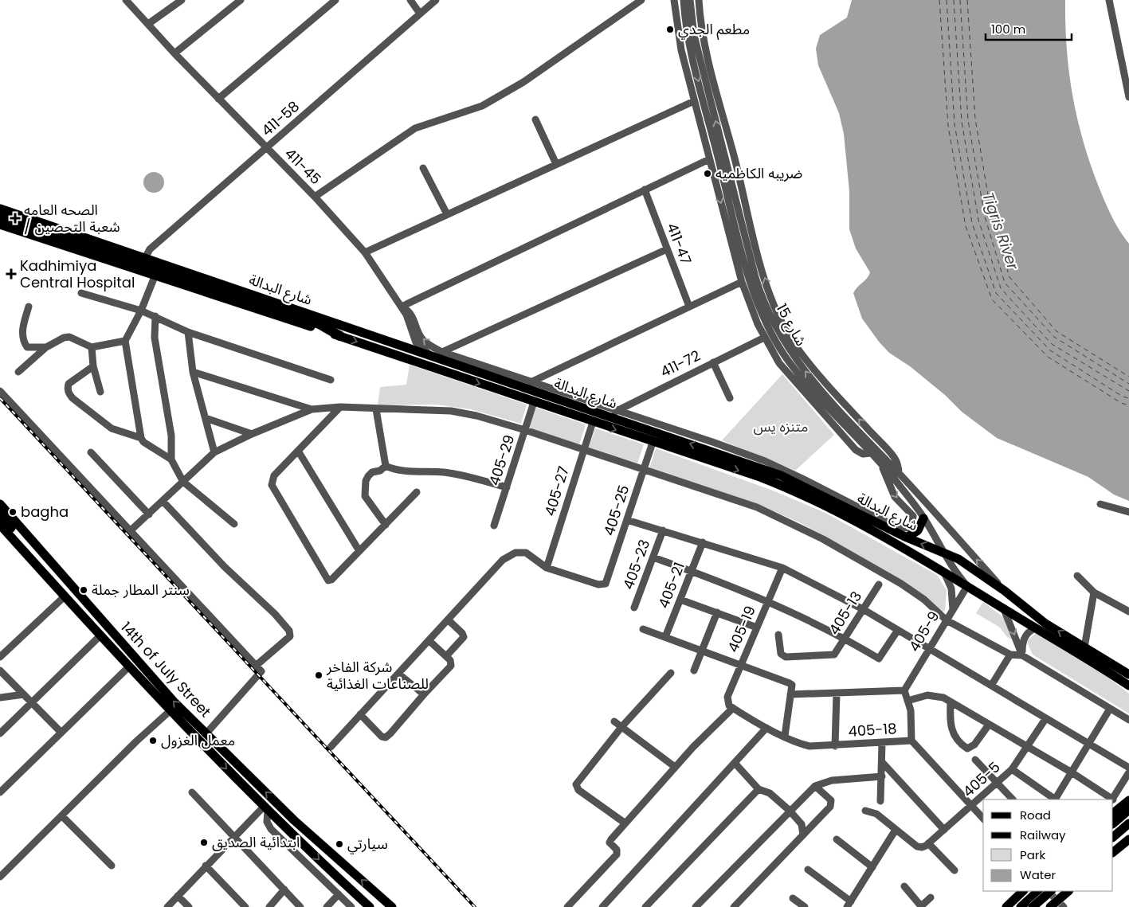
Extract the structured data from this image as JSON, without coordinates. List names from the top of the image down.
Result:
{
  "streets": {
    "main road": ["شارع البدالة", "14th of July Street"],
    "street": [
      "411-58",
      "411-45",
      "411-47",
      "شارع 15",
      "411-72",
      "405-29",
      "405-27",
      "405-25",
      "405-23",
      "405-21",
      "405-13",
      "405-19",
      "405-9",
      "405-18",
      "405-5"
    ]
  },
  "crossings": [
    ["411-58", "411-45"],
    ["411-58", "شارع البدالة"],
    ["شارع البدالة", "شارع 15"],
    ["شارع البدالة", "411-72"],
    ["شارع البدالة", "405-29"],
    ["شارع البدالة", "405-27"],
    ["شارع البدالة", "405-25"],
    ["شارع البدالة", "405-9"],
    ["شارع 15", "405-9"],
    ["405-27", "405-25"],
    ["405-19", "405-18"]
  ],
  "water": ["Tigris River"],
  "parks": ["متنزه يس"],
  "places": {
    "other": [
      "مطعم الجدي",
      "ضريبه الكاظميه",
      "bagha",
      "سنتر المطار جملة",
      "شركة الفاخر للصناعات الغذائية",
      "معمل الغزول",
      "ابتدائية الصديق",
      "سيارتي"
    ],
    "health": ["الصحه العامه / شعبة التحصين", "Kadhimiya Central Hospital"]
  },
  "legend": [
    "Road",
    "Railway",
    "Park",
    "Water"
  ],
  "scale_bar": "100 m"
}
